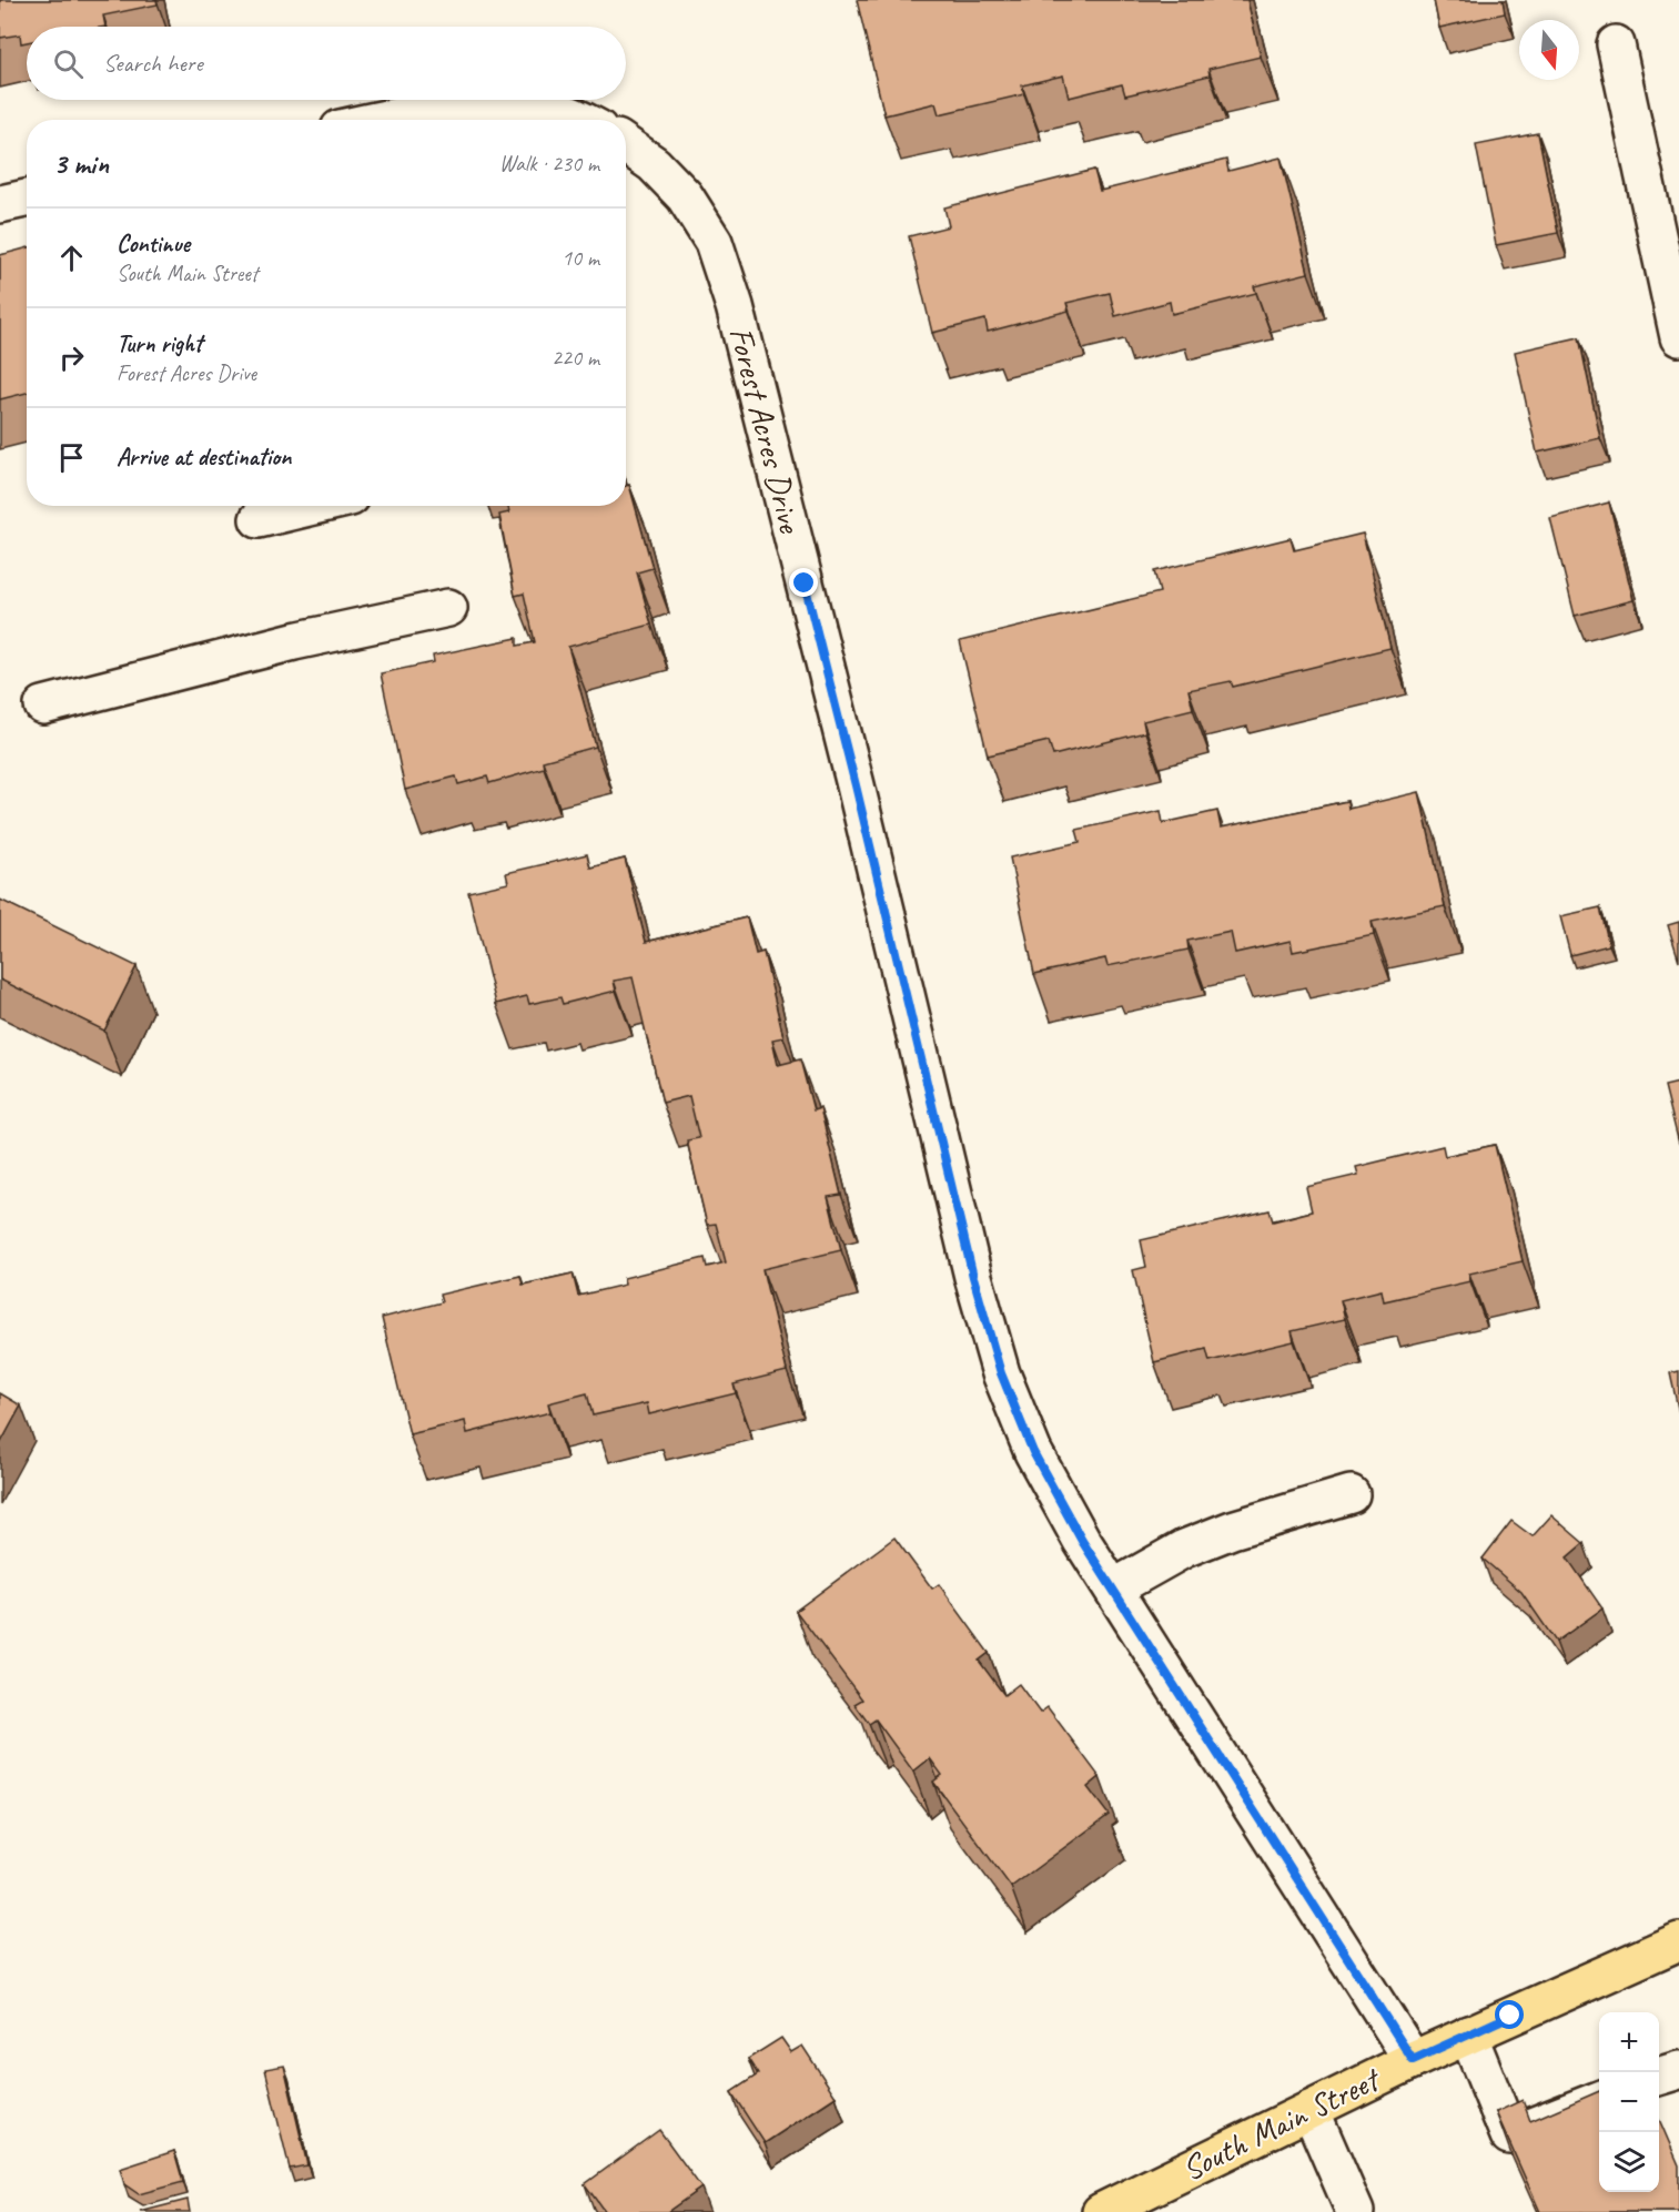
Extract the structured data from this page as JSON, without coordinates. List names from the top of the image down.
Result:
{
  "streets": {
    "main road": ["South Main Street"],
    "street": ["Forest Acres Drive"]
  },
  "crossings": [
    ["Forest Acres Drive", "South Main Street"]
  ],
  "north": "bottom",
  "page": {
    "search": "Search here",
    "heading": ["3 min", "Walk · 230 m"],
    "list": [
      ["Continue", "South Main Street", "10 m"],
      ["Turn right", "Forest Acres Drive", "220 m"],
      "Arrive at destination"
    ],
    "map_buttons": ["+", "−"]
  }
}
